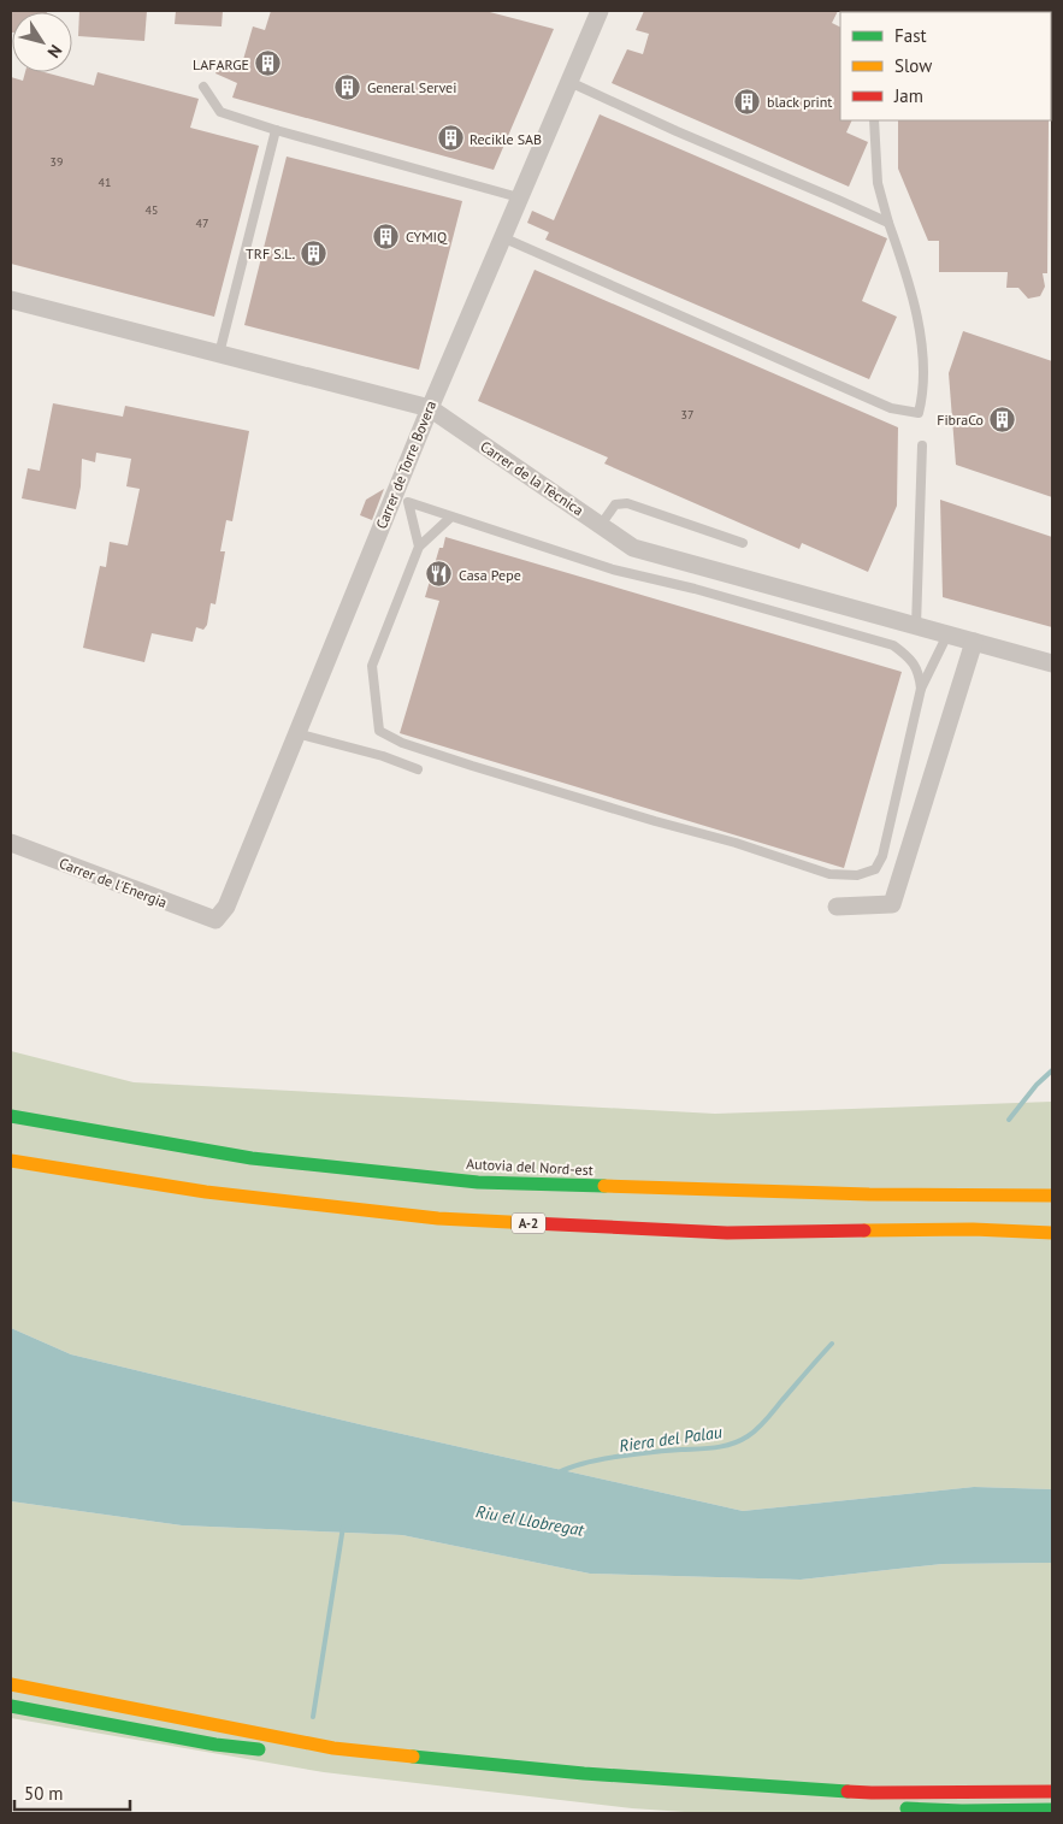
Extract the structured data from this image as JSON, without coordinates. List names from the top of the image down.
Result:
{
  "streets": {
    "main road": ["Autovia del Nord-est", "A-2"],
    "street": ["Carrer de Torre Bovera", "Carrer de la Tècnica", "Carrer de l'Energia"]
  },
  "crossings": [
    ["Carrer de Torre Bovera", "Carrer de la Tècnica"],
    ["Carrer de Torre Bovera", "Carrer de l'Energia"]
  ],
  "water": ["Riera del Palau", "Riu el Llobregat"],
  "places": {
    "building": [
      "LAFARGE",
      "General Servei",
      "black print",
      "Recikle SAB",
      "CYMIQ",
      "TRF S.L.",
      "FibraCo"
    ],
    "restaurant": ["Casa Pepe"]
  },
  "house_numbers": [
    "39",
    "41",
    "45",
    "47",
    "37"
  ],
  "legend": ["Fast", "Slow", "Jam"],
  "scale_bar": "50 m",
  "north": "bottom right"
}
